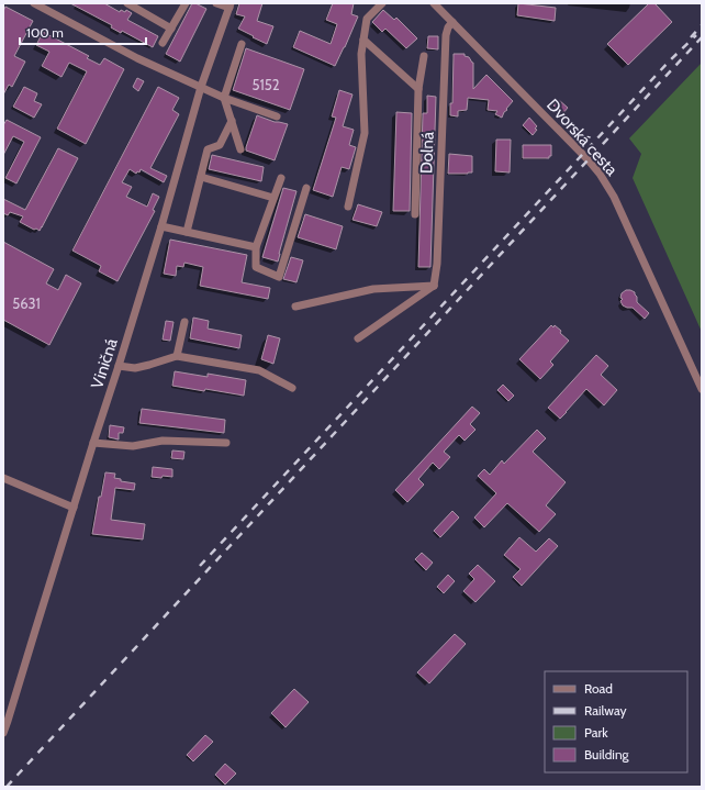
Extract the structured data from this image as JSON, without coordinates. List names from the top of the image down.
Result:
{
  "streets": {
    "street": ["Dvorská cesta", "Dolná", "Viničná"]
  },
  "crossings": [
    ["Dvorská cesta", "Dolná"]
  ],
  "house_numbers": ["5152", "5631"],
  "legend": [
    "Road",
    "Railway",
    "Park",
    "Building"
  ],
  "scale_bar": "100 m"
}
